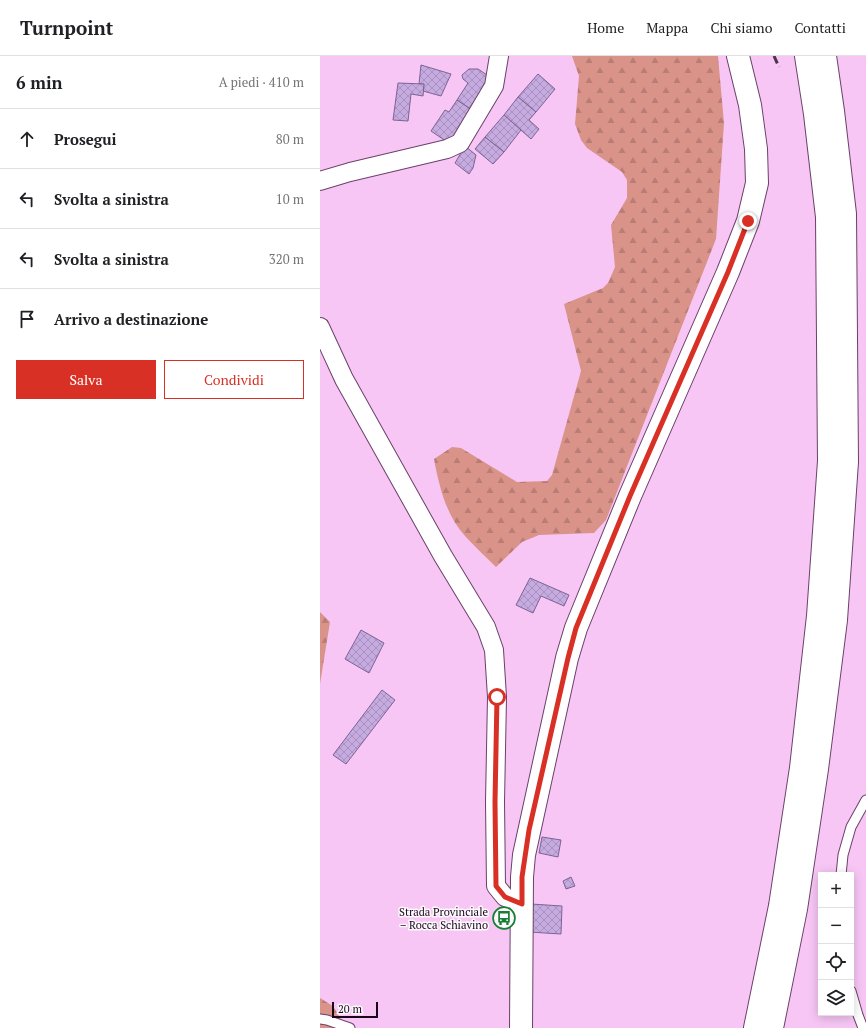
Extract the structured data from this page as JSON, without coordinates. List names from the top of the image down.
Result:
{
  "places": {
    "bus stop": ["Strada Provinciale – Rocca Schiavino"]
  },
  "scale_bar": "20 m",
  "page": {
    "header": "Turnpoint",
    "nav": [
      "Home",
      "Mappa",
      "Chi siamo",
      "Contatti"
    ],
    "heading": ["6 min", "A piedi · 410 m"],
    "list": [
      ["Prosegui", "80 m"],
      ["Svolta a sinistra", "10 m"],
      ["Svolta a sinistra", "320 m"],
      "Arrivo a destinazione"
    ],
    "buttons": ["Salva", "Condividi"],
    "map_buttons": ["+", "−"],
    "scale": "20 m"
  }
}
